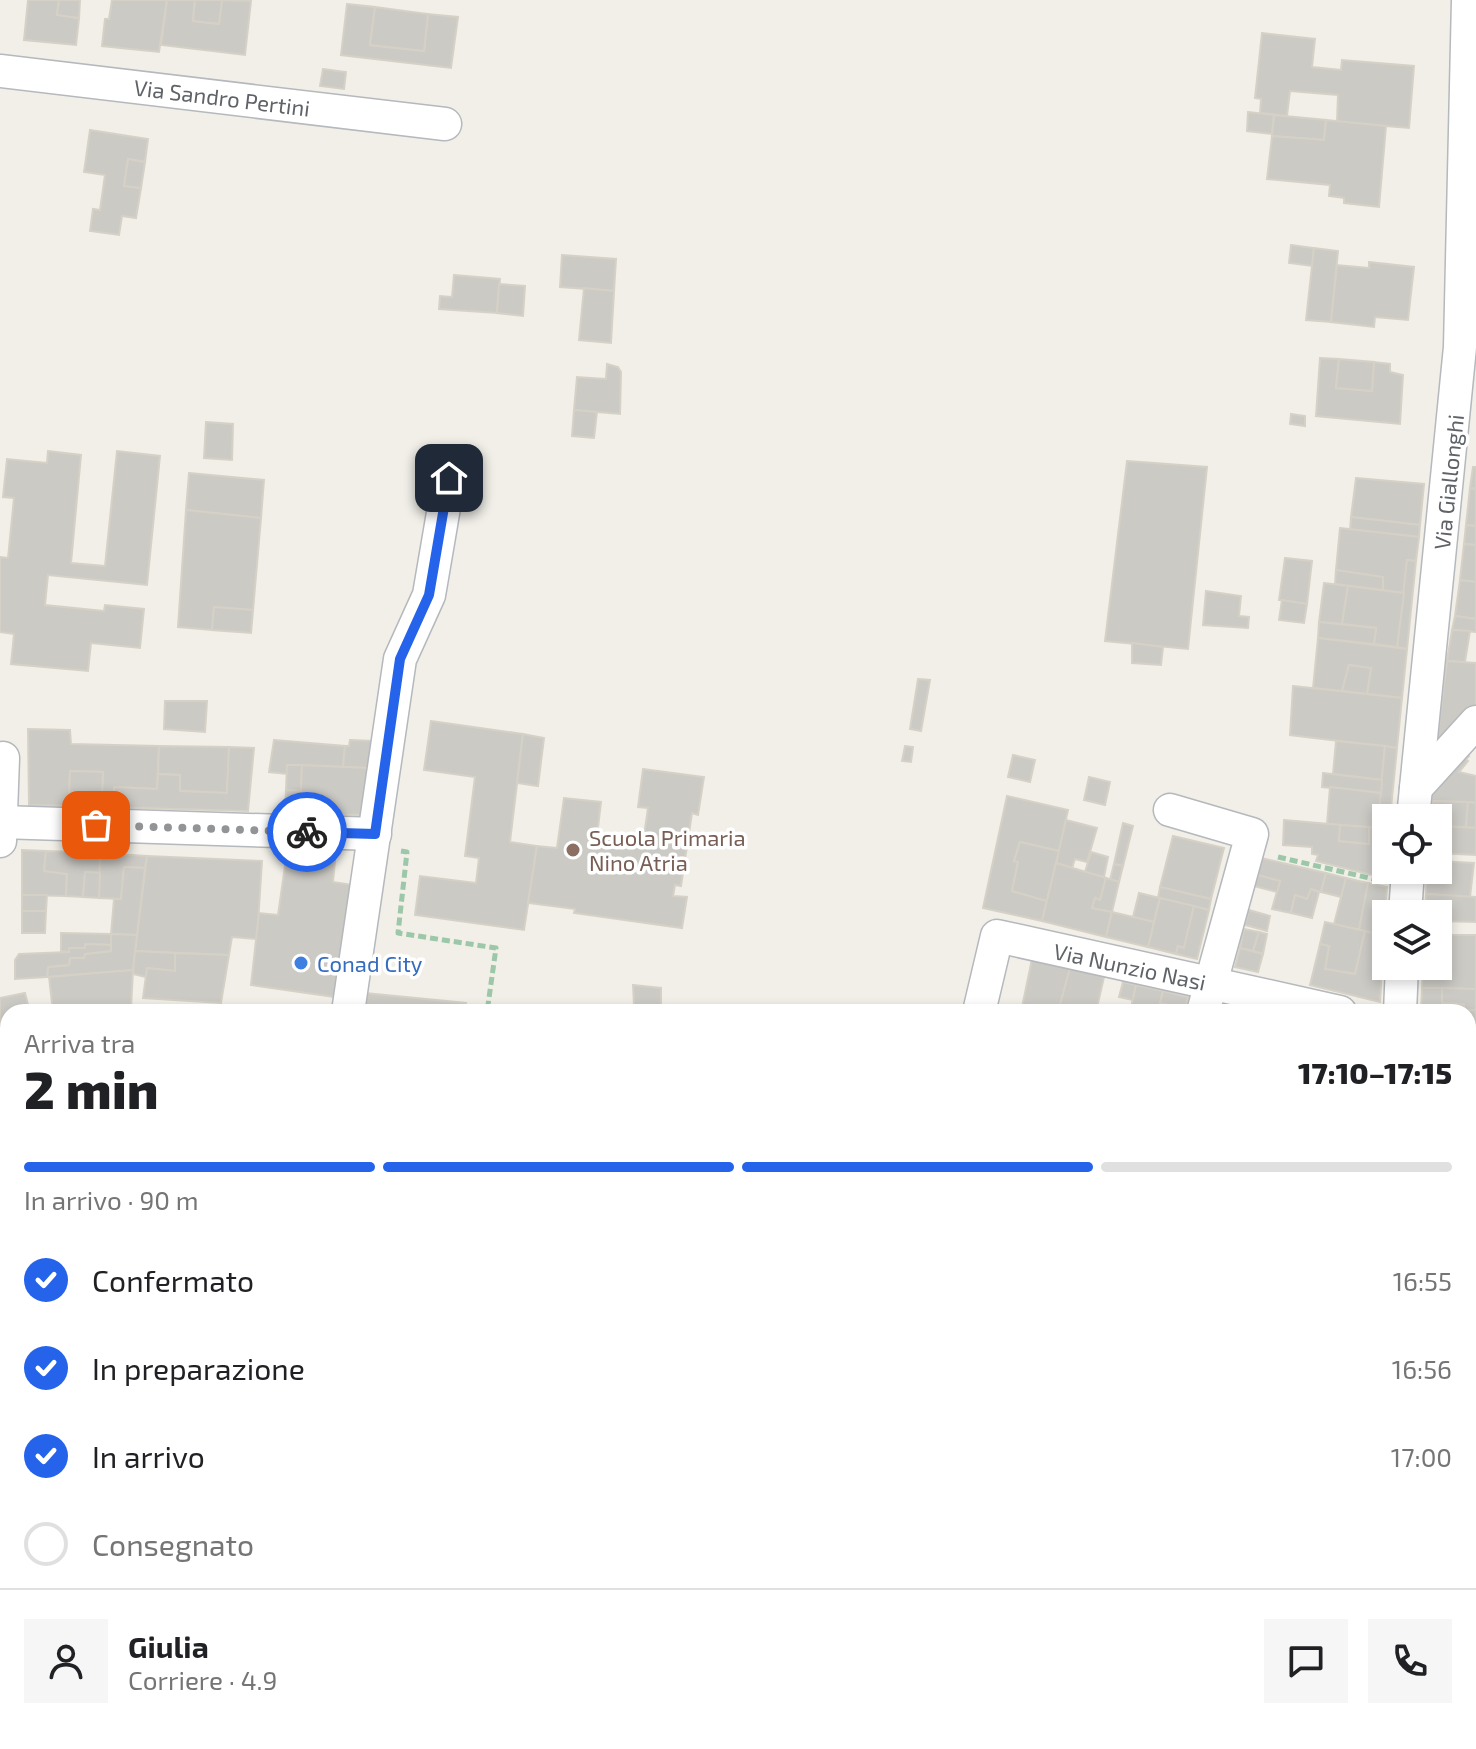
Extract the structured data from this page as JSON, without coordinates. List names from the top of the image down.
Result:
{
  "streets": {
    "street": ["Via Sandro Pertini", "Via Giallonghi", "Via Nunzio Nasi"]
  },
  "places": ["Scuola Primaria Nino Atria", "Conad City"],
  "page": {
    "heading": ["2 min", "Arriva tra", "17:10–17:15"],
    "panel": ["Giulia", "Corriere · 4.9"],
    "bar": "In arrivo · 90 m",
    "list": [
      ["Confermato", "16:55"],
      ["In preparazione", "16:56"],
      ["In arrivo", "17:00"],
      "Consegnato"
    ]
  }
}
